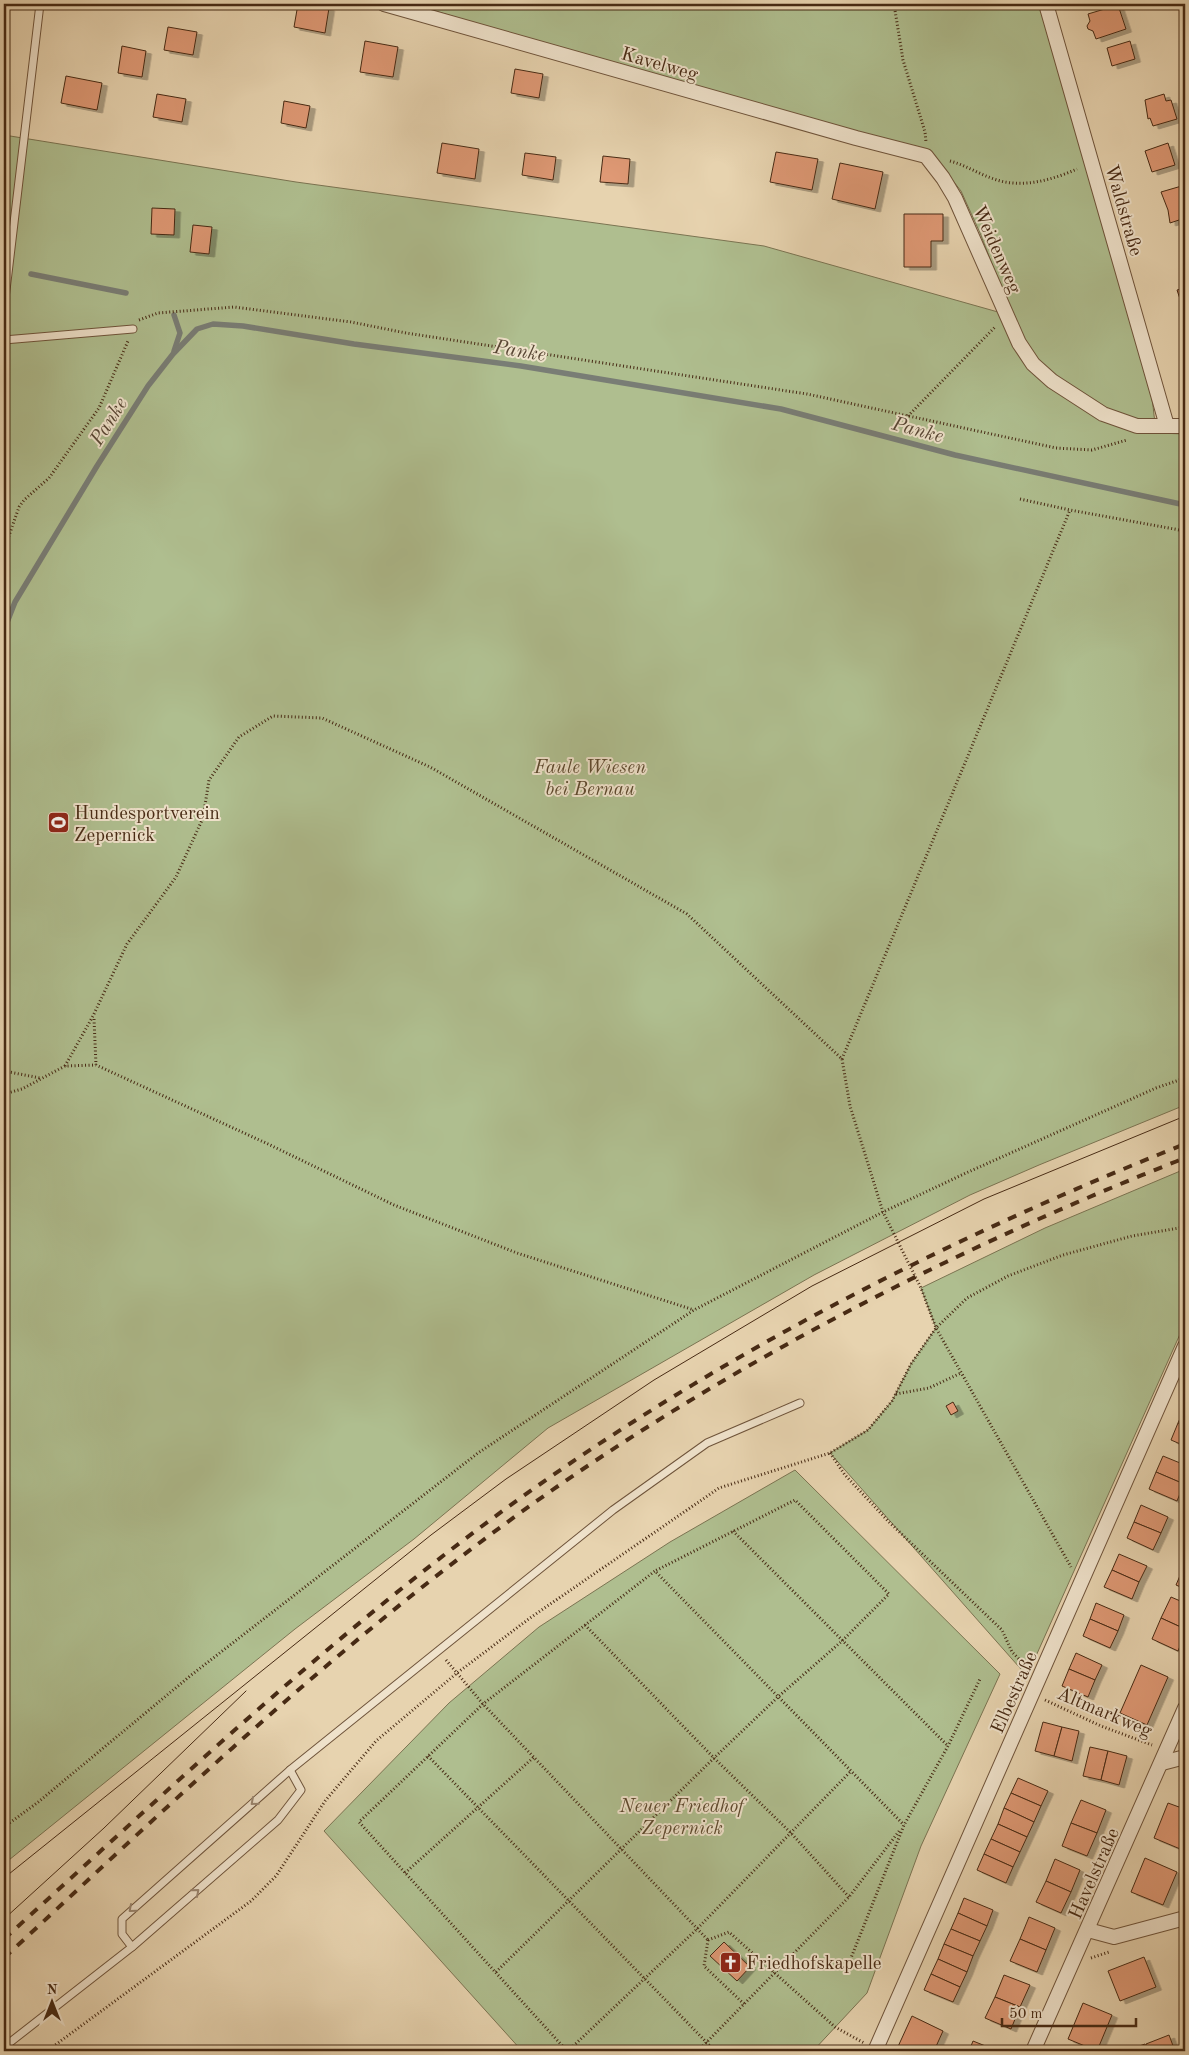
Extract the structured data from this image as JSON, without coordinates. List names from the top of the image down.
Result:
{
  "streets": {
    "street": [
      "Kavelweg",
      "Waldstraße",
      "Weidenweg",
      "Elbestraße",
      "Havelstraße"
    ],
    "path": ["Altmarkweg"]
  },
  "crossings": [
    ["Kavelweg", "Weidenweg"],
    ["Waldstraße", "Weidenweg"],
    ["Elbestraße", "Altmarkweg"],
    ["Altmarkweg", "Havelstraße"]
  ],
  "water": ["Panke"],
  "parks": ["Faule Wiesen bei Bernau", "Neuer Friedhof Zepernick"],
  "places": {
    "sports": ["Hundesportverein Zepernick"],
    "church": ["Friedhofskapelle"]
  },
  "scale_bar": "50 m",
  "north": "top"
}
